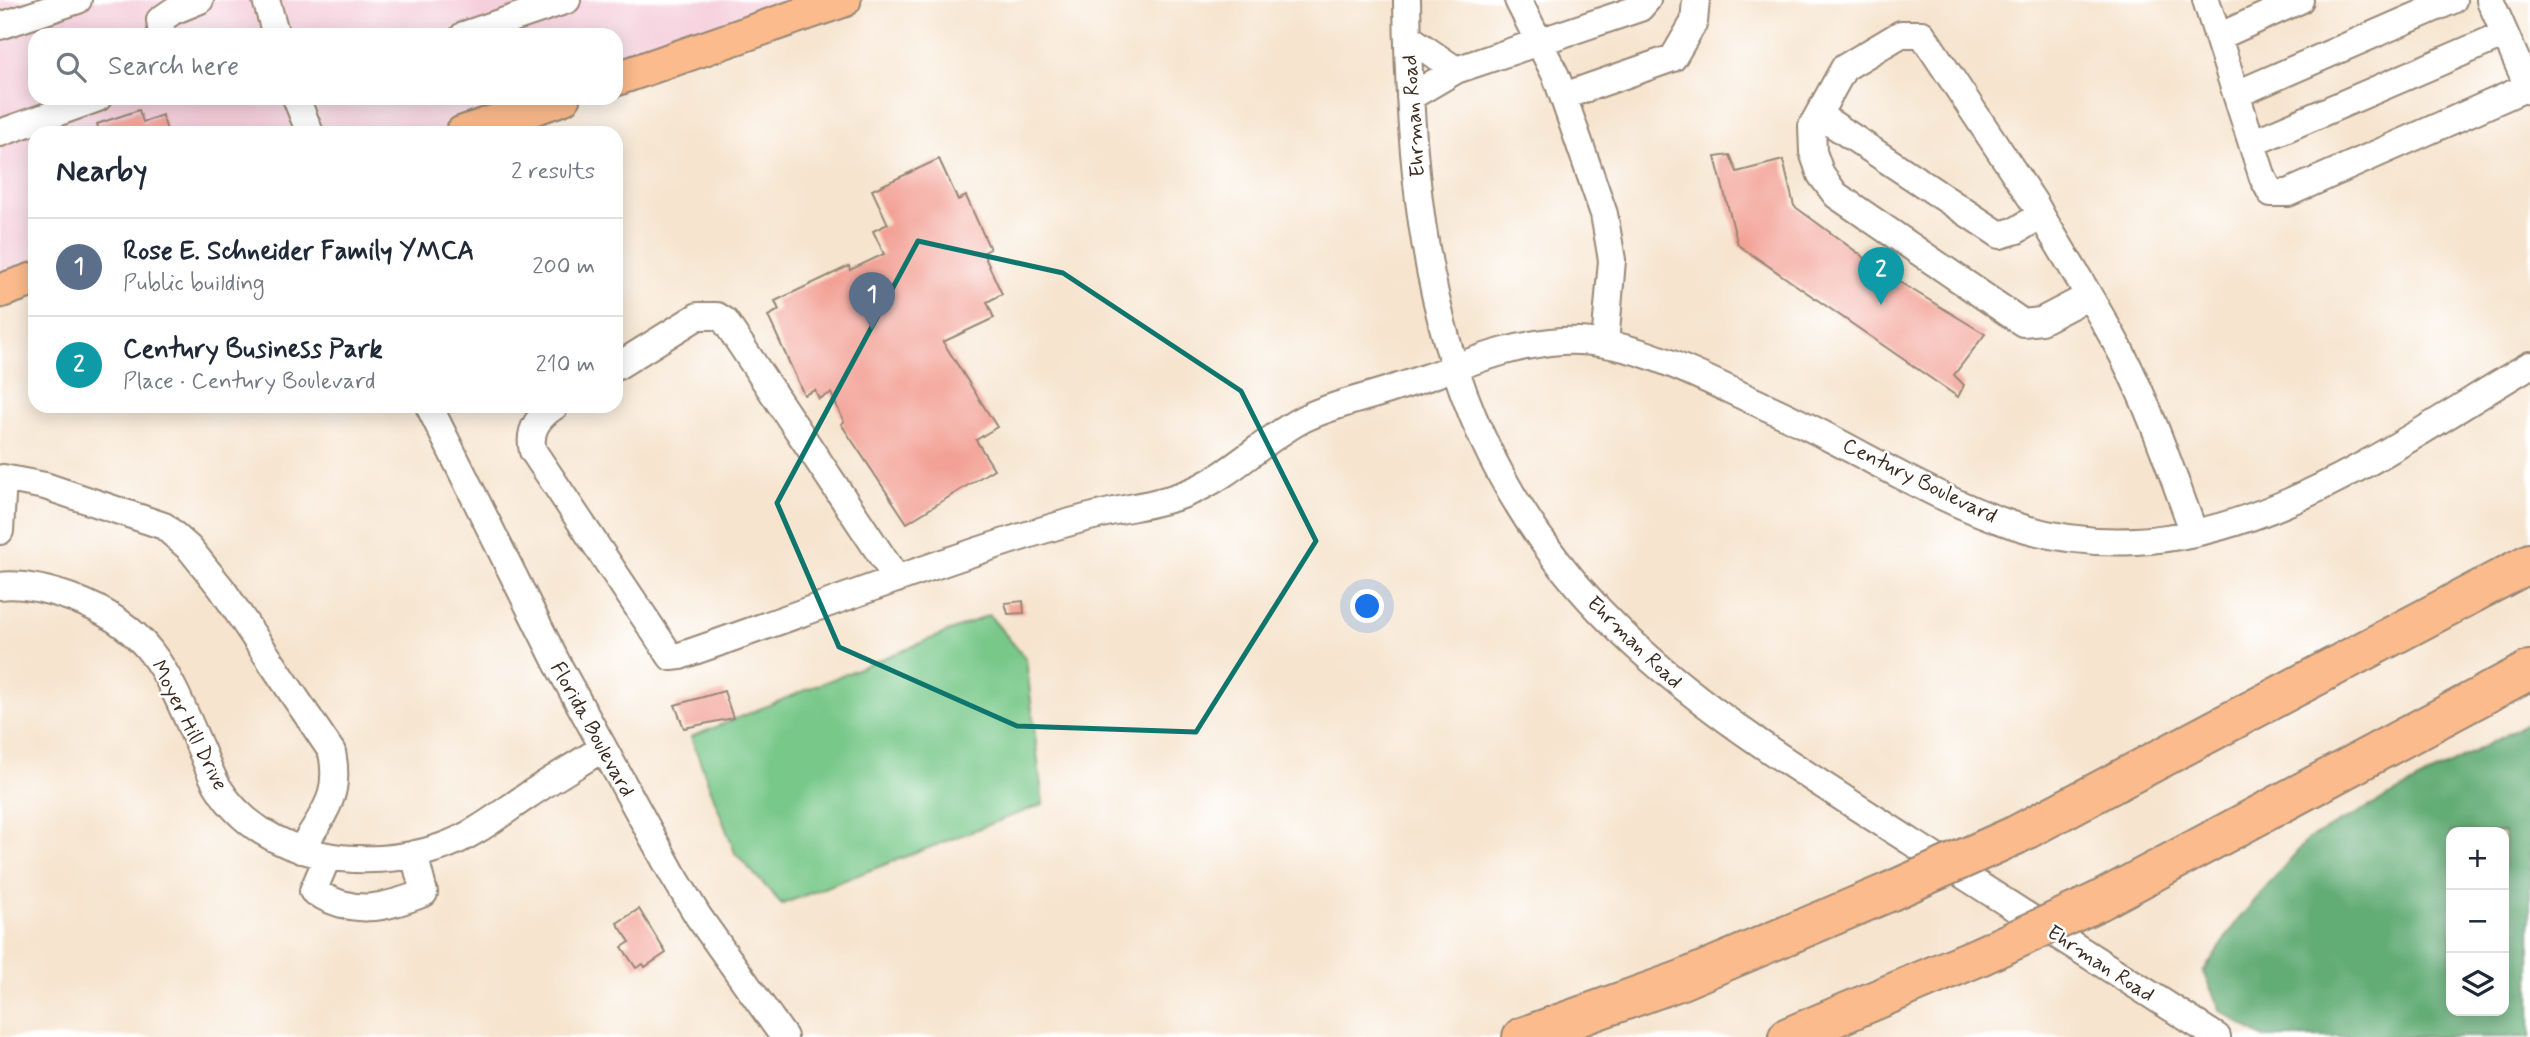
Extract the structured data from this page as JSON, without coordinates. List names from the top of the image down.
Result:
{
  "streets": {
    "street": [
      "Ehrman Road",
      "Century Boulevard",
      "Moyer Hill Drive",
      "Florida Boulevard"
    ]
  },
  "crossings": [
    ["Ehrman Road", "Century Boulevard"],
    ["Moyer Hill Drive", "Florida Boulevard"]
  ],
  "page": {
    "search": "Search here",
    "heading": ["Nearby", "2 results"],
    "list": [
      {
        "mark": "1",
        "name": "Rose E. Schneider Family YMCA",
        "note": "Public building",
        "value": "200 m"
      },
      {
        "mark": "2",
        "name": "Century Business Park",
        "note": "Place · Century Boulevard",
        "value": "210 m"
      }
    ],
    "pins": ["2", "1"],
    "map_buttons": ["+", "−"]
  }
}
